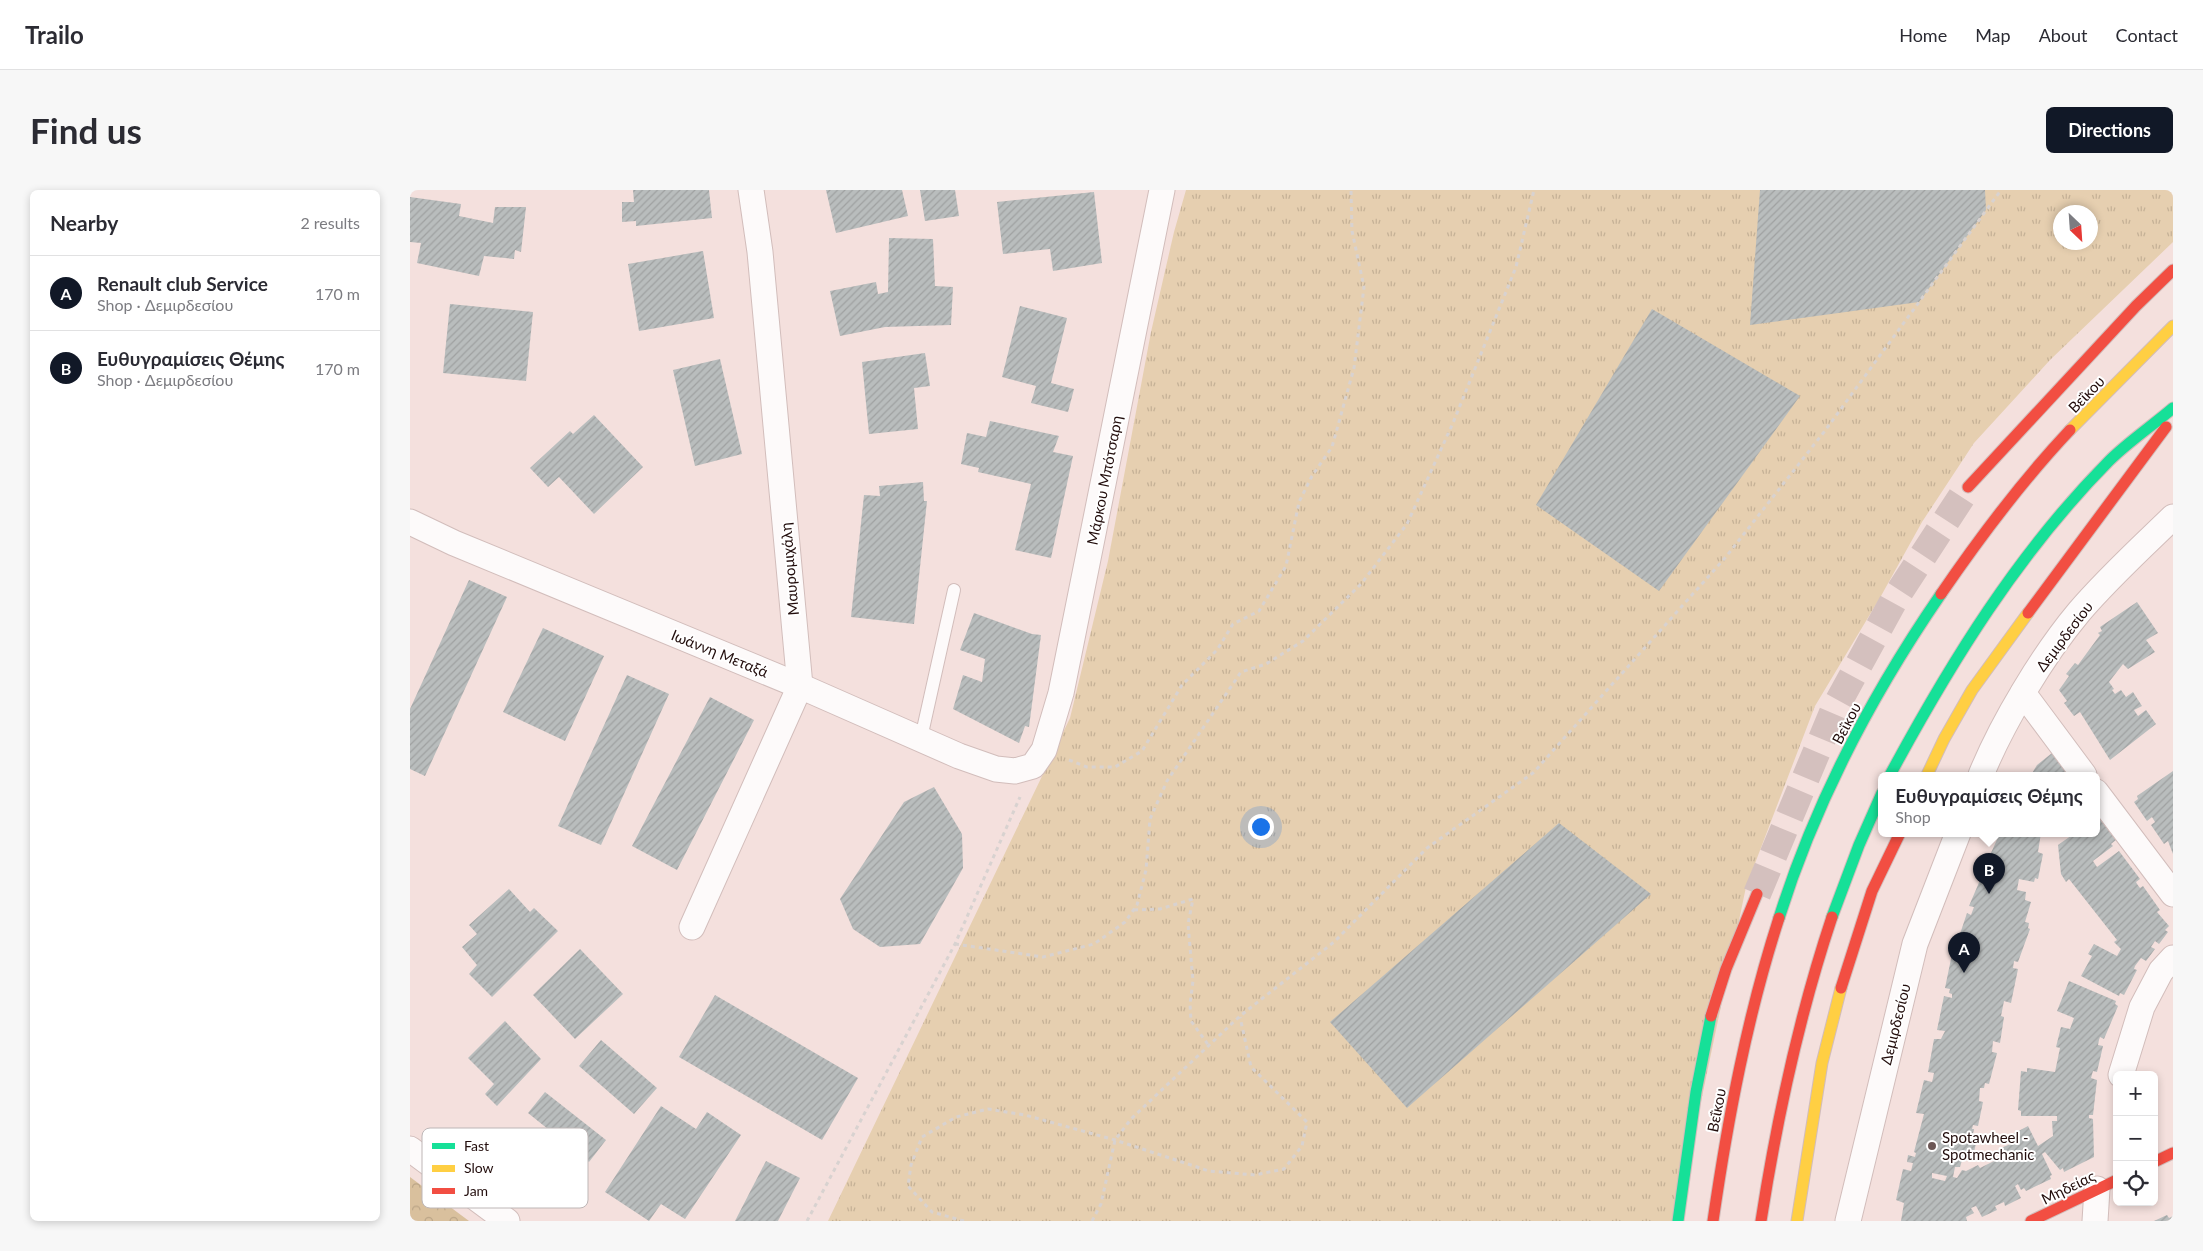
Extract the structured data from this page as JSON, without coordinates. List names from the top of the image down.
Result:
{
  "streets": {
    "main road": ["Βεΐκου", "Μηδείας"],
    "street": [
      "Μάρκου Μπότσαρη",
      "Μαυρομιχάλη",
      "Δεμιρδεσίου",
      "Ιωάννη Μεταξά"
    ]
  },
  "crossings": [
    ["Μάρκου Μπότσαρη", "Ιωάννη Μεταξά"],
    ["Μαυρομιχάλη", "Ιωάννη Μεταξά"]
  ],
  "places": ["Spotawheel - Spotmechanic"],
  "legend": ["Fast", "Slow", "Jam"],
  "north": "bottom right",
  "page": {
    "header": "Trailo",
    "nav": [
      "Home",
      "Map",
      "About",
      "Contact"
    ],
    "buttons": "Directions",
    "title": "Find us",
    "heading": ["Nearby", "2 results"],
    "list": [
      {
        "mark": "A",
        "name": "Renault club Service",
        "note": "Shop · Δεμιρδεσίου",
        "value": "170 m"
      },
      {
        "mark": "B",
        "name": "Ευθυγραμίσεις Θέμης",
        "note": "Shop · Δεμιρδεσίου",
        "value": "170 m"
      }
    ],
    "popup": ["Ευθυγραμίσεις Θέμης", "Shop"],
    "pins": ["B", "A"],
    "map_buttons": ["+", "−"]
  }
}
